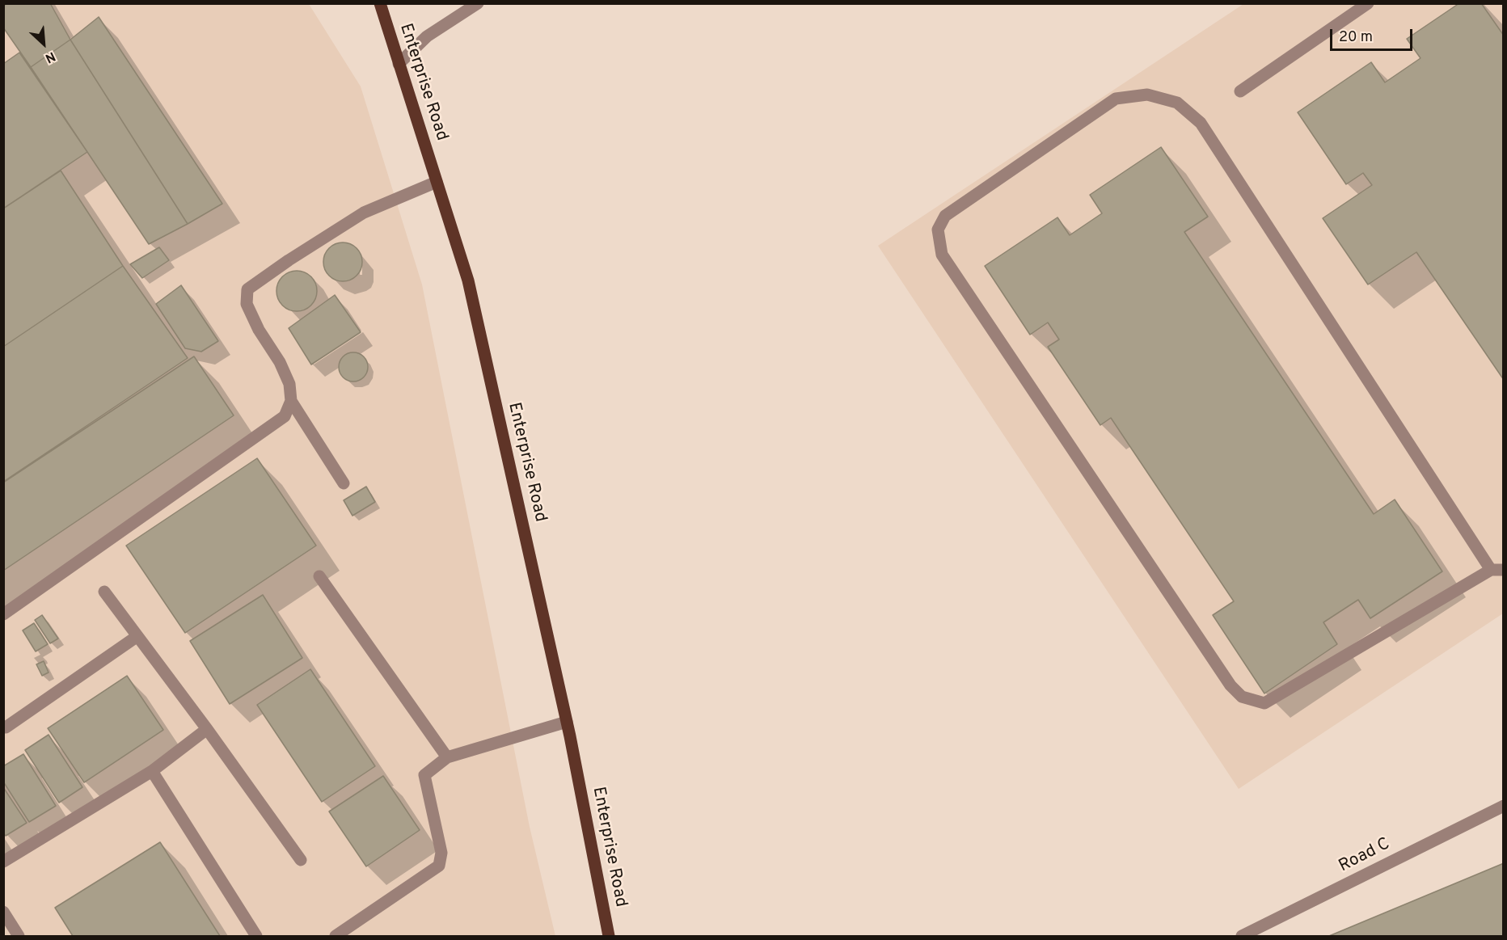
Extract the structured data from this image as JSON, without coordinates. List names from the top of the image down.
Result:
{
  "streets": {
    "main road": ["Enterprise Road"],
    "street": ["Road C"]
  },
  "scale_bar": "20 m",
  "north": "bottom right"
}
